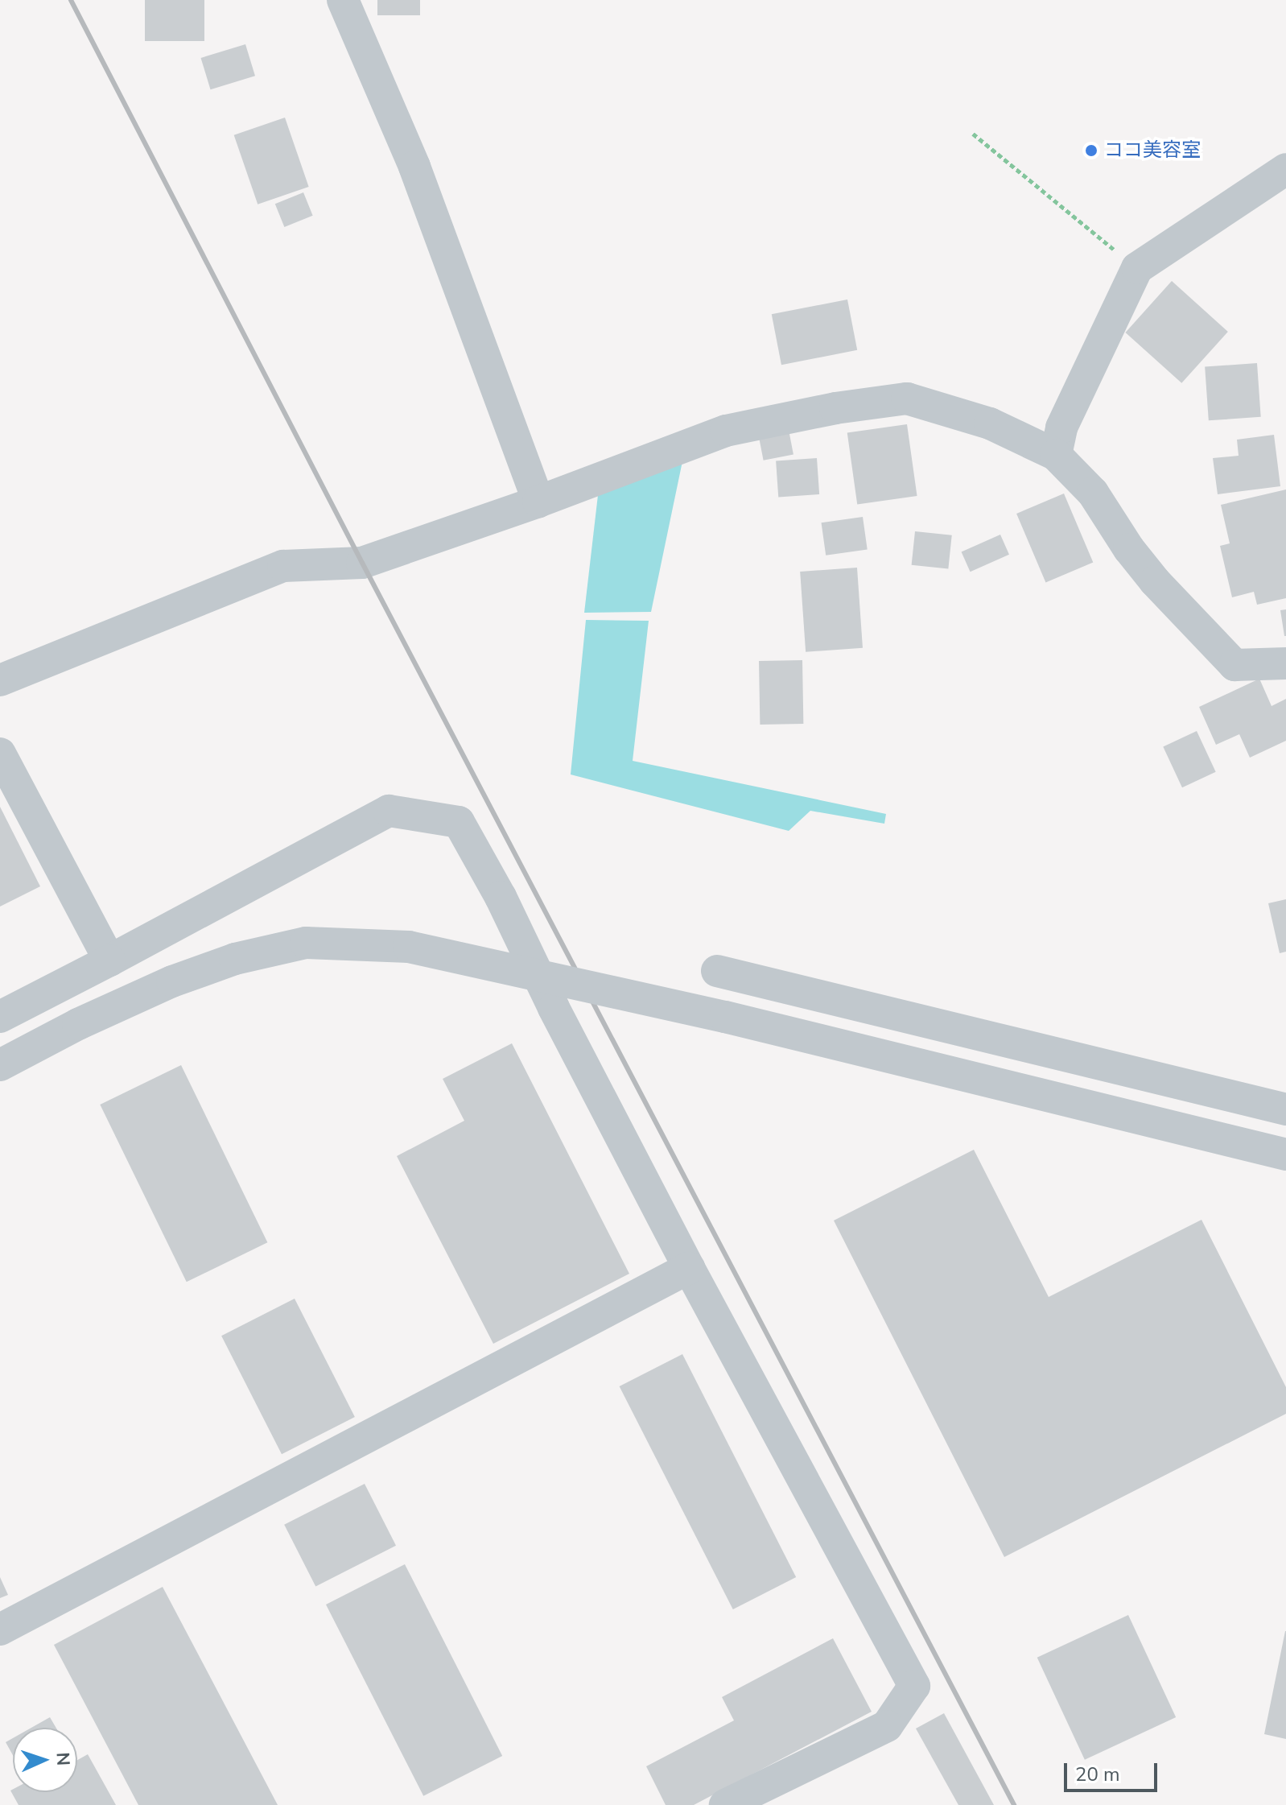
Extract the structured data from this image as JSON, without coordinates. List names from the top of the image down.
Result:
{
  "places": ["ココ美容室"],
  "scale_bar": "20 m",
  "north": "right"
}
